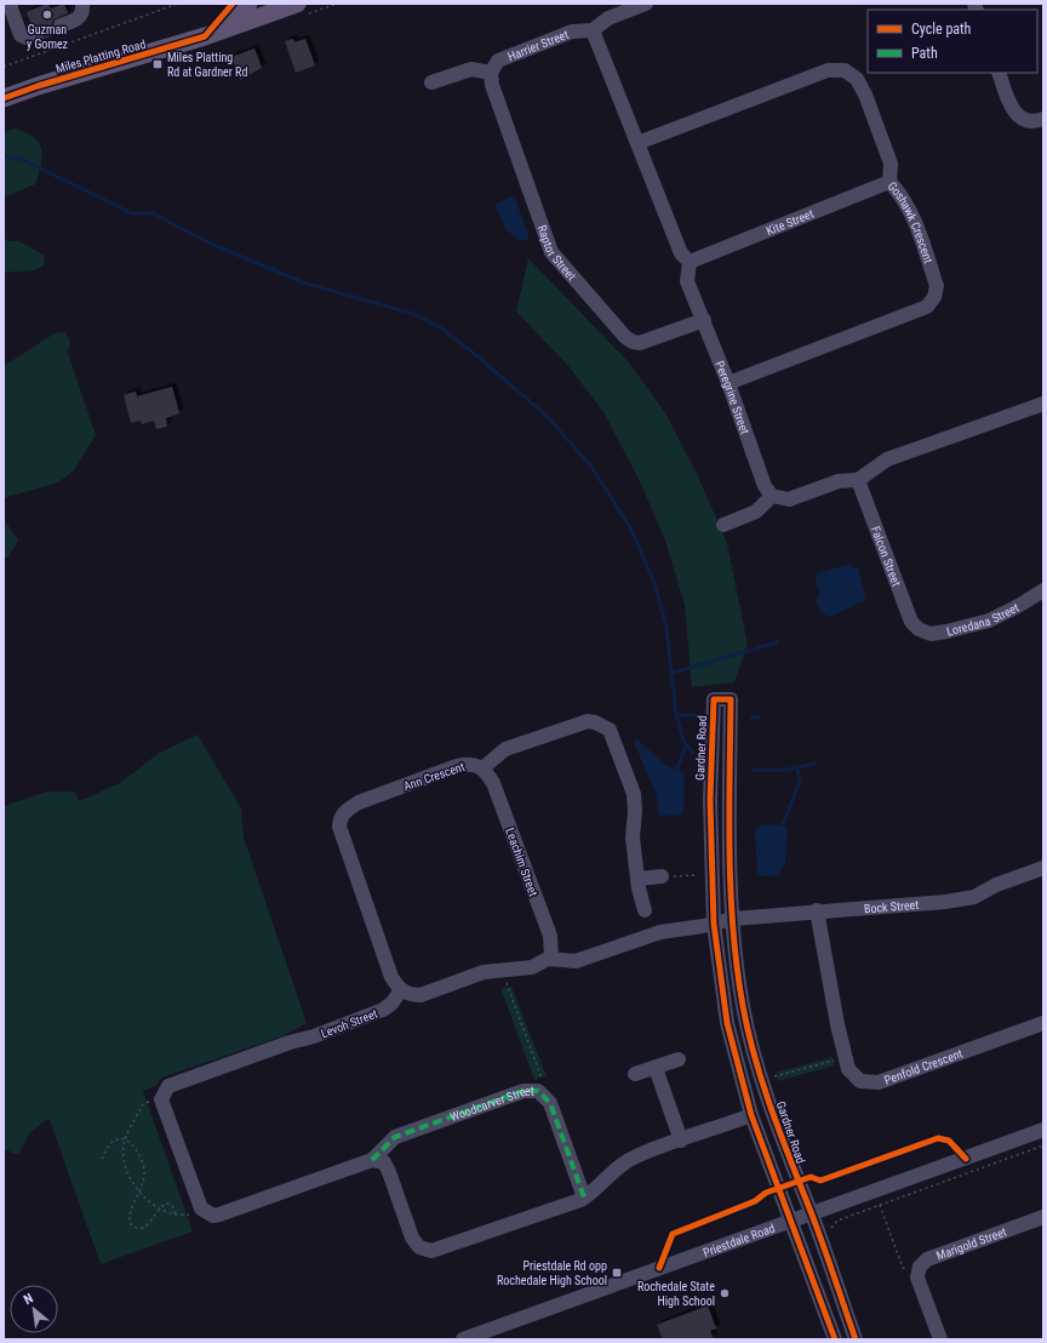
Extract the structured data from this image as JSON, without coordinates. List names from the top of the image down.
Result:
{
  "streets": {
    "main road": ["Miles Platting Road"],
    "street": [
      "Harrier Street",
      "Kite Street",
      "Goshawk Crescent",
      "Raptor Street",
      "Peregrine Street",
      "Falcon Street",
      "Loredana Street",
      "Gardner Road",
      "Ann Crescent",
      "Leachim Street",
      "Bock Street",
      "Levoh Street",
      "Penfold Crescent",
      "Woodcarver Street",
      "Priestdale Road",
      "Marigold Street"
    ]
  },
  "crossings": [
    ["Harrier Street", "Raptor Street"],
    ["Kite Street", "Goshawk Crescent"],
    ["Kite Street", "Peregrine Street"],
    ["Goshawk Crescent", "Peregrine Street"],
    ["Raptor Street", "Peregrine Street"],
    ["Falcon Street", "Loredana Street"],
    ["Gardner Road", "Bock Street"],
    ["Gardner Road", "Priestdale Road"],
    ["Ann Crescent", "Leachim Street"],
    ["Ann Crescent", "Levoh Street"],
    ["Bock Street", "Penfold Crescent"]
  ],
  "places": {
    "other": ["Guzman y Gomez", "Rochedale State High School"],
    "transit": ["Miles Platting Rd at Gardner Rd", "Priestdale Rd opp Rochedale High School"]
  },
  "legend": ["Cycle path", "Path"],
  "north": "top left"
}
